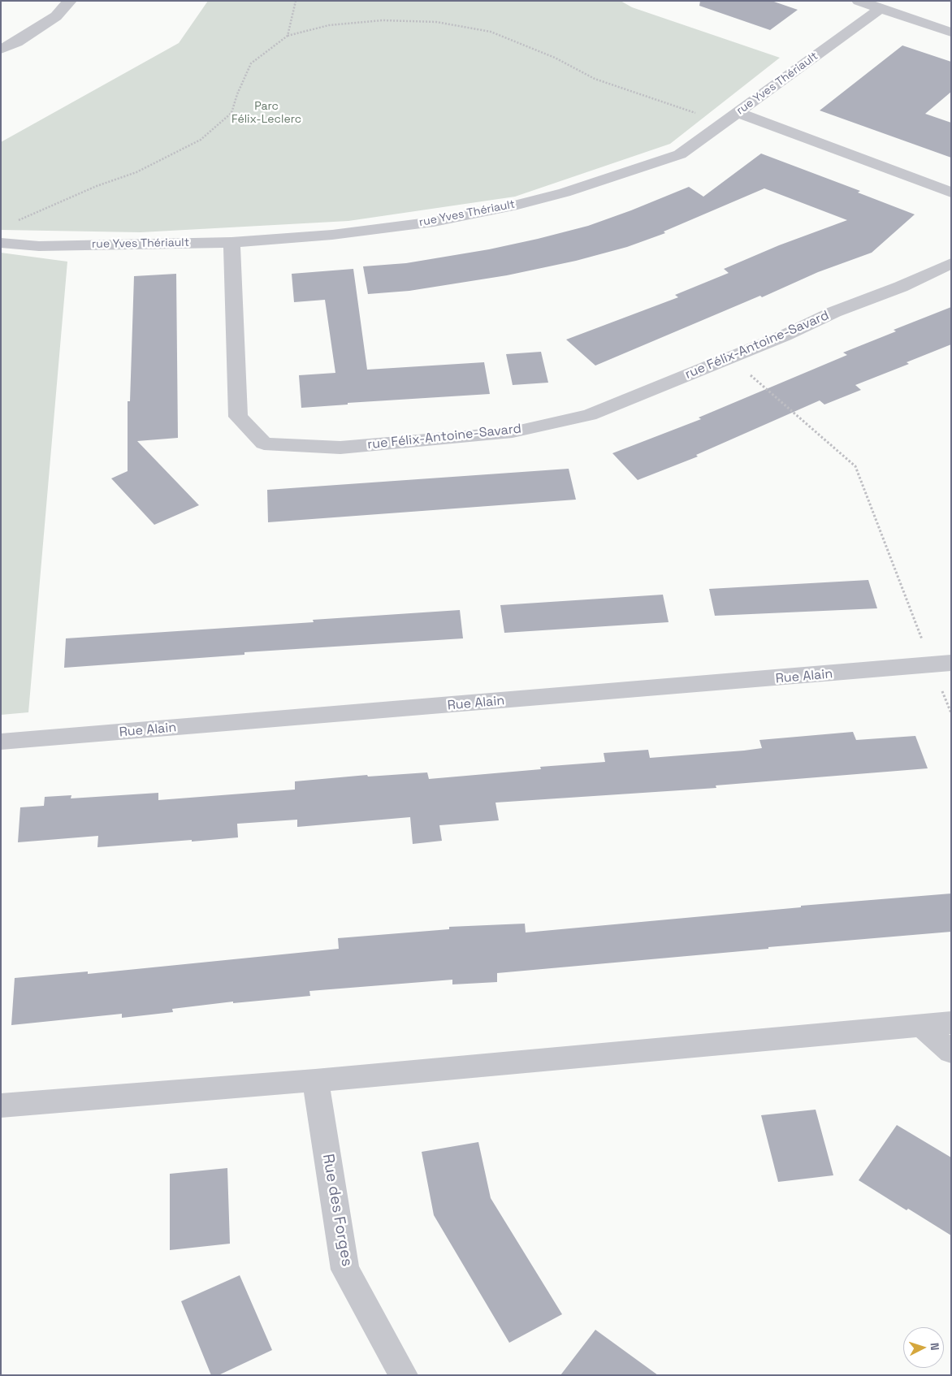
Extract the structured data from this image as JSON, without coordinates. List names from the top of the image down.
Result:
{
  "streets": {
    "street": [
      "rue Yves Thériault",
      "rue Félix-Antoine-Savard",
      "Rue Alain",
      "Rue des Forges"
    ]
  },
  "crossings": [
    ["rue Yves Thériault", "rue Félix-Antoine-Savard"]
  ],
  "parks": ["Parc Félix-Leclerc"],
  "north": "right"
}
